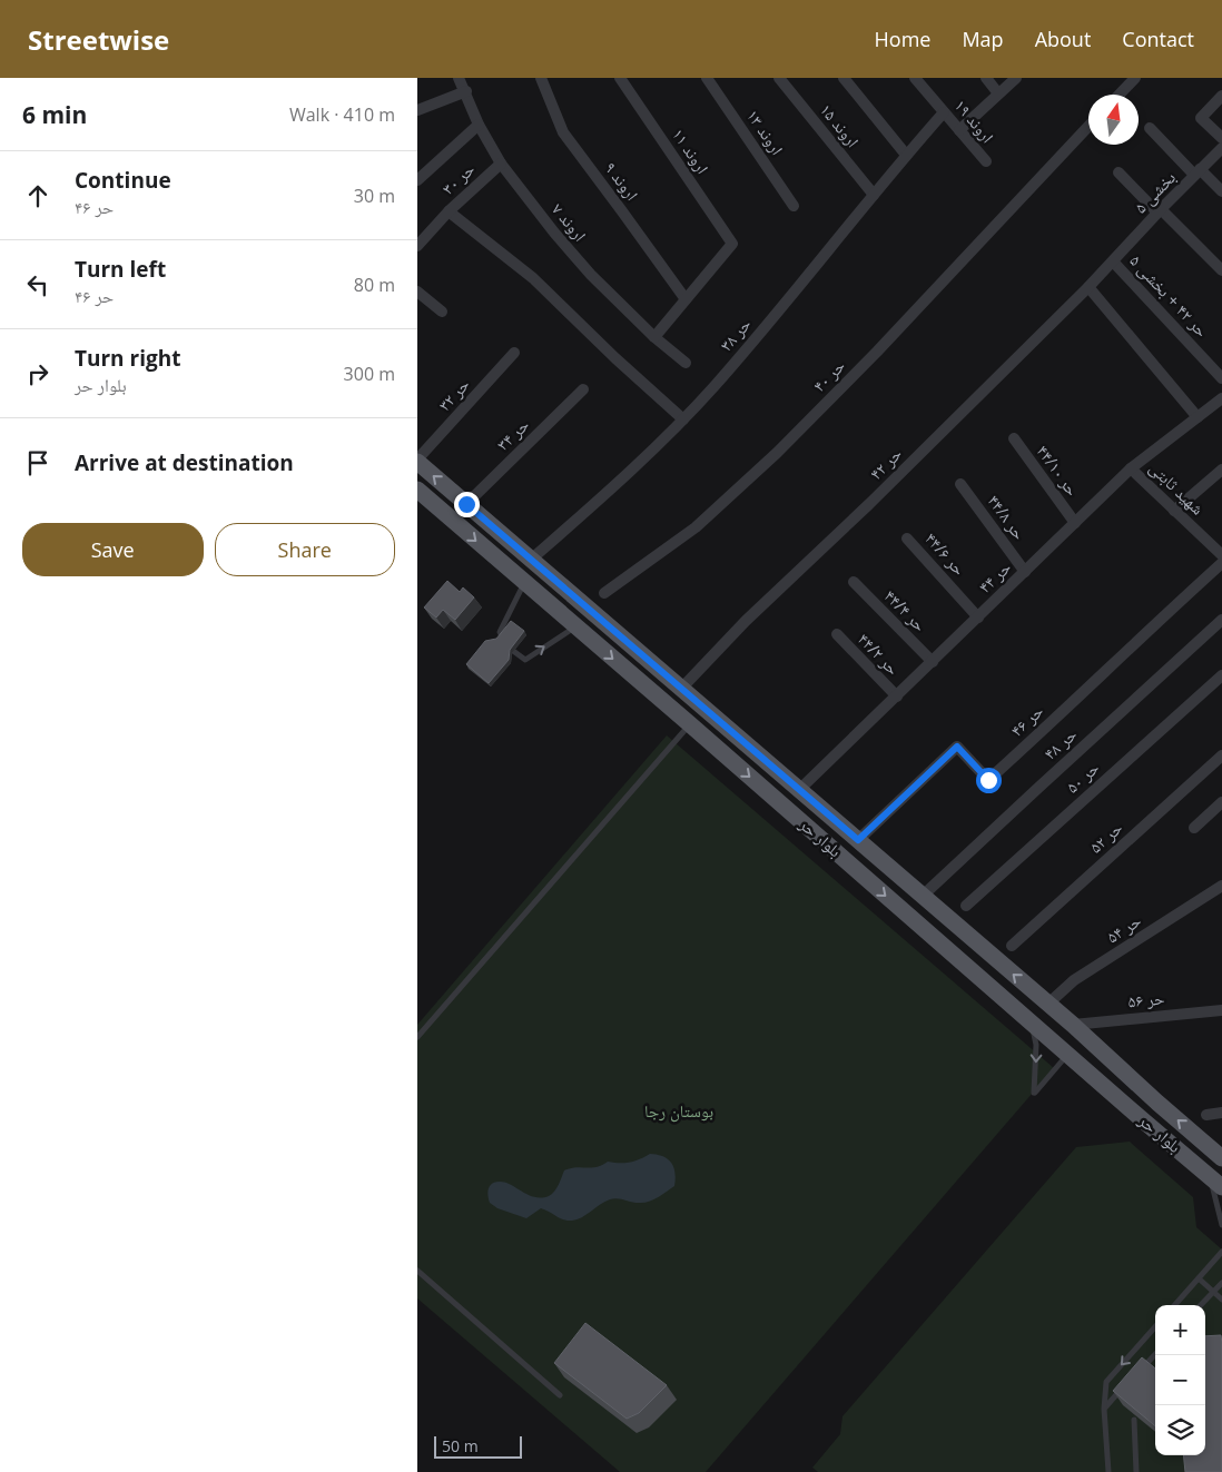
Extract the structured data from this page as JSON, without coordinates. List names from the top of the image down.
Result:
{
  "streets": {
    "main road": ["بلوار حر"],
    "street": [
      "اروند ۱۹",
      "اروند ۱۵",
      "اروند ۱۳",
      "اروند ۱۱",
      "حر ۳۰",
      "اروند ۹",
      "بخشی ۵",
      "اروند ۷",
      "حر ۴۲ + بخشی ۵",
      "حر ۳۸",
      "حر ۴۰",
      "حر ۳۲",
      "حر ۳۴",
      "حر ۴۲",
      "حر ۴۴/۱۰",
      "شهید ثابتی",
      "حر ۴۴/۸",
      "حر ۴۴/۶",
      "حر ۴۴",
      "حر ۴۴/۴",
      "حر ۴۴/۲",
      "حر ۴۶",
      "حر ۴۸",
      "حر ۵۰",
      "حر ۵۲",
      "حر ۵۴",
      "حر ۵۶"
    ]
  },
  "crossings": [
    ["اروند ۱۹", "حر ۳۸"],
    ["اروند ۱۵", "حر ۳۸"],
    ["اروند ۱۱", "اروند ۹"],
    ["حر ۳۰", "اروند ۷"],
    ["بخشی ۵", "حر ۴۲ + بخشی ۵"],
    ["بخشی ۵", "حر ۴۲"],
    ["حر ۴۲ + بخشی ۵", "حر ۴۲"],
    ["حر ۳۸", "بلوار حر"],
    ["حر ۳۲", "بلوار حر"],
    ["حر ۳۴", "بلوار حر"],
    ["حر ۴۲", "بلوار حر"],
    ["حر ۴۴/۱۰", "حر ۴۴"],
    ["شهید ثابتی", "حر ۴۴"],
    ["حر ۴۴/۸", "حر ۴۴"],
    ["حر ۴۴/۶", "حر ۴۴"],
    ["حر ۴۴", "حر ۴۴/۴"],
    ["حر ۴۴", "حر ۴۴/۲"],
    ["حر ۴۴", "بلوار حر"],
    ["حر ۴۶", "بلوار حر"],
    ["حر ۴۸", "بلوار حر"],
    ["بلوار حر", "حر ۵۴"],
    ["بلوار حر", "حر ۵۶"]
  ],
  "parks": ["بوستان رجا"],
  "scale_bar": "50 m",
  "north": "top",
  "page": {
    "header": "Streetwise",
    "nav": [
      "Home",
      "Map",
      "About",
      "Contact"
    ],
    "heading": ["6 min", "Walk · 410 m"],
    "list": [
      ["Continue", "حر ۴۶", "30 m"],
      ["Turn left", "حر ۴۶", "80 m"],
      ["Turn right", "بلوار حر", "300 m"],
      "Arrive at destination"
    ],
    "buttons": ["Save", "Share"],
    "map_buttons": ["+", "−"],
    "scale": "50 m"
  }
}
